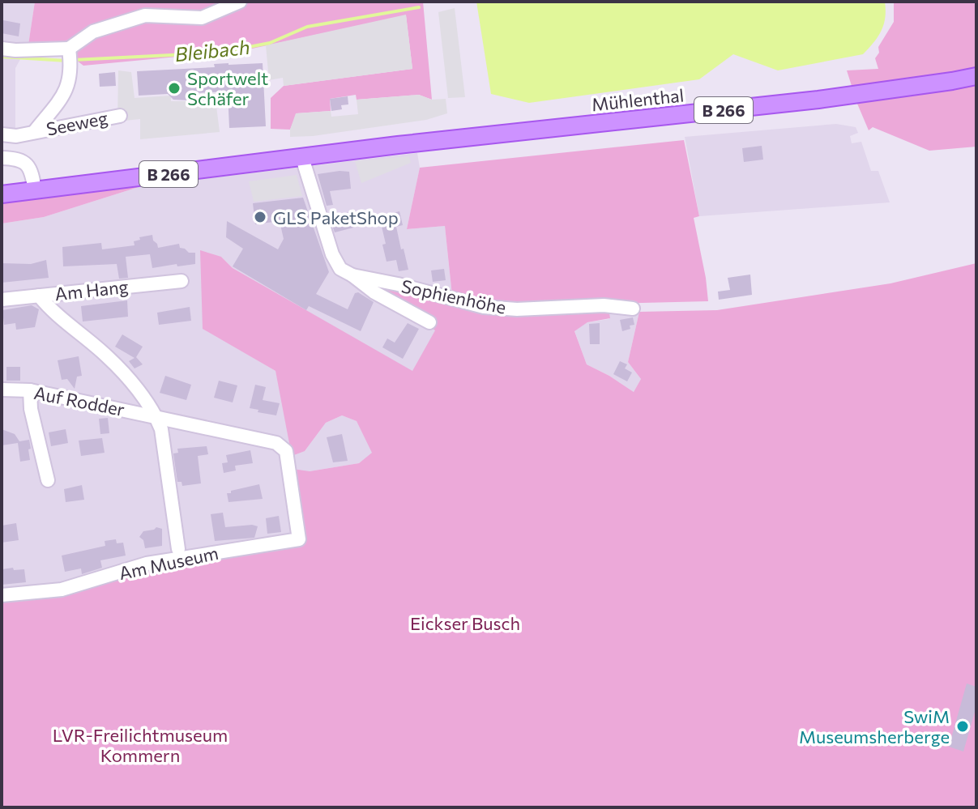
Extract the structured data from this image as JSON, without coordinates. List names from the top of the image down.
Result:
{
  "streets": {
    "main road": ["Mühlenthal", "B 266"],
    "street": [
      "Seeweg",
      "Am Hang",
      "Sophienhöhe",
      "Auf Rodder",
      "Am Museum"
    ]
  },
  "crossings": [
    ["Mühlenthal", "B 266"],
    ["Auf Rodder", "Am Museum"]
  ],
  "water": ["Bleibach"],
  "parks": ["Eickser Busch", "LVR-Freilichtmuseum Kommern"],
  "places": ["Sportwelt Schäfer", "GLS PaketShop", "SwiM Museumsherberge"]
}
